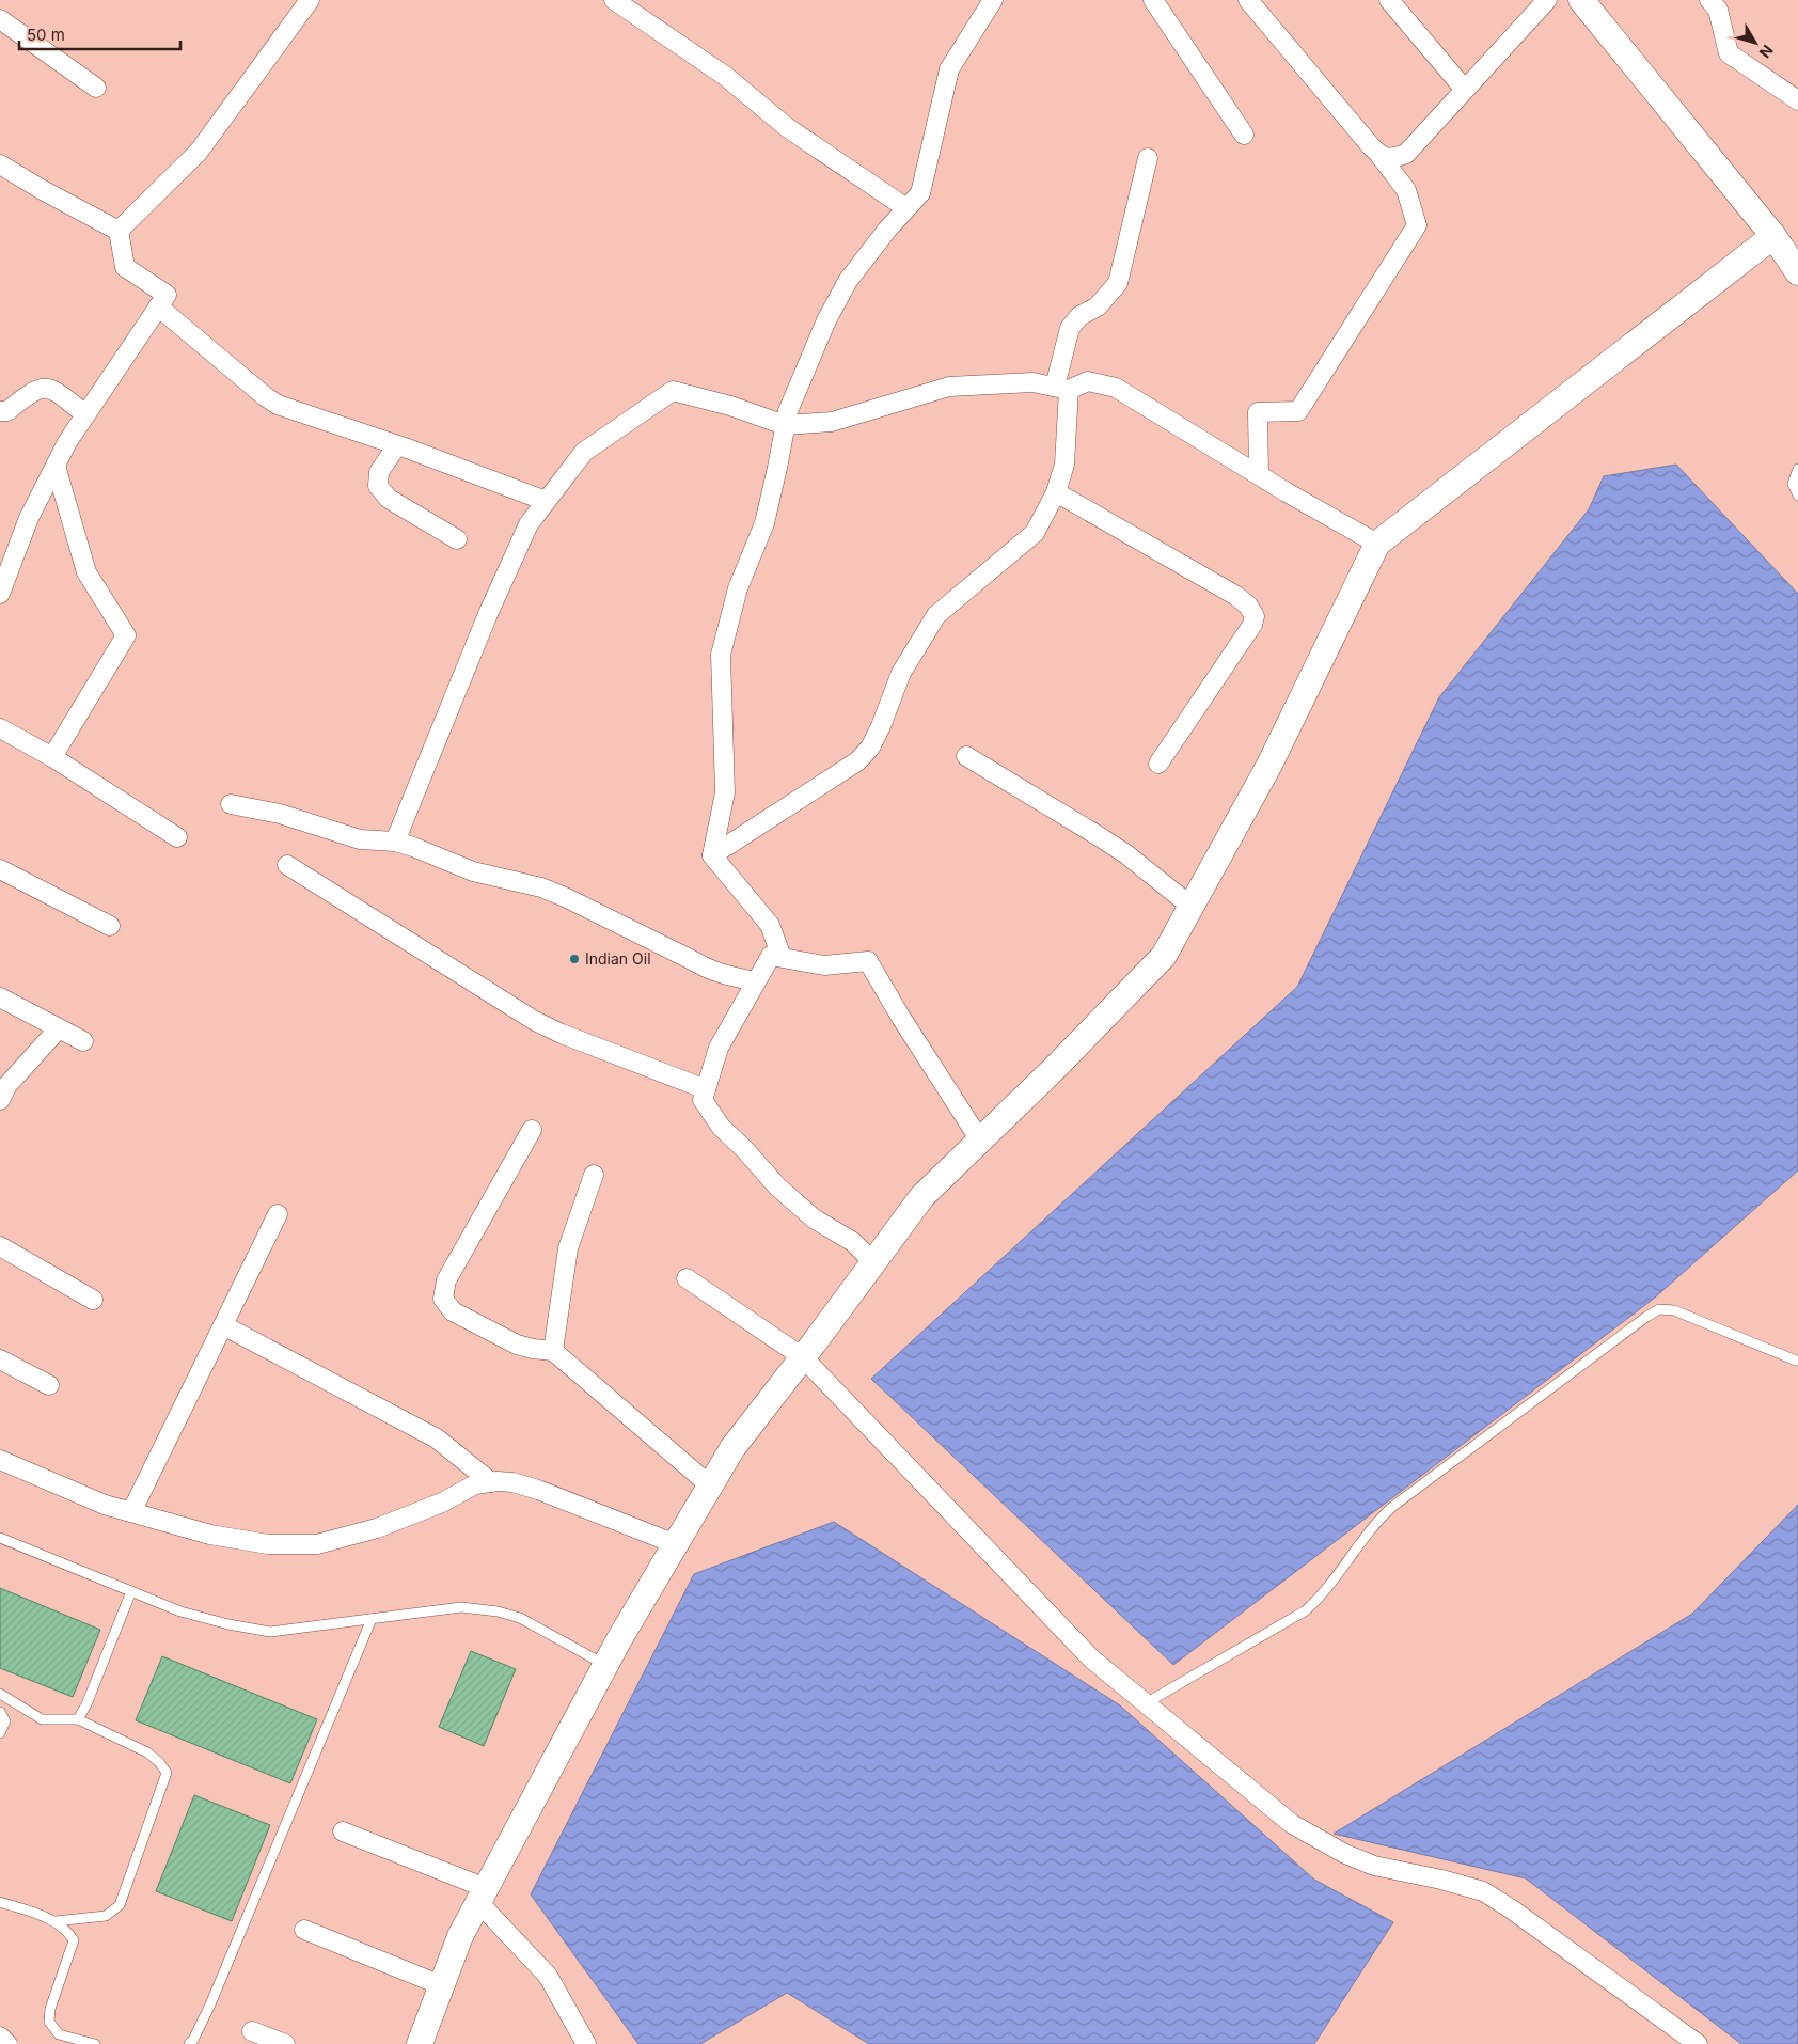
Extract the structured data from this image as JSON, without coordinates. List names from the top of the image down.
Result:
{
  "places": ["Indian Oil"],
  "scale_bar": "50 m",
  "north": "bottom right"
}
